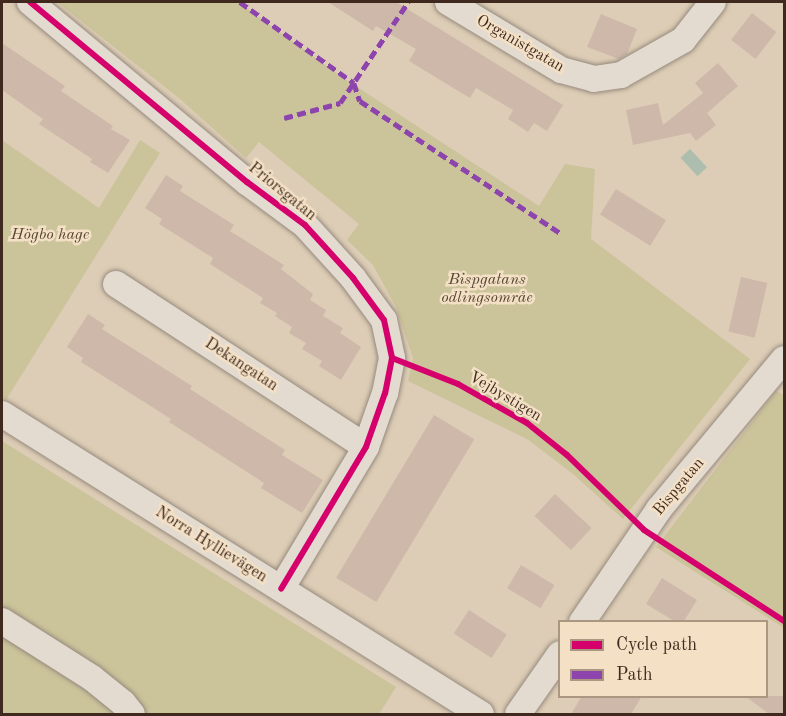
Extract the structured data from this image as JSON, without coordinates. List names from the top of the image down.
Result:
{
  "streets": {
    "street": [
      "Organistgatan",
      "Priorsgatan",
      "Dekangatan",
      "Bispgatan",
      "Norra Hyllievägen"
    ],
    "cycle path": ["Vejbystigen"]
  },
  "crossings": [
    ["Priorsgatan", "Dekangatan"],
    ["Priorsgatan", "Norra Hyllievägen"]
  ],
  "parks": ["Högbo hage", "Bispgatans odlingsområe"],
  "legend": ["Cycle path", "Path"]
}
